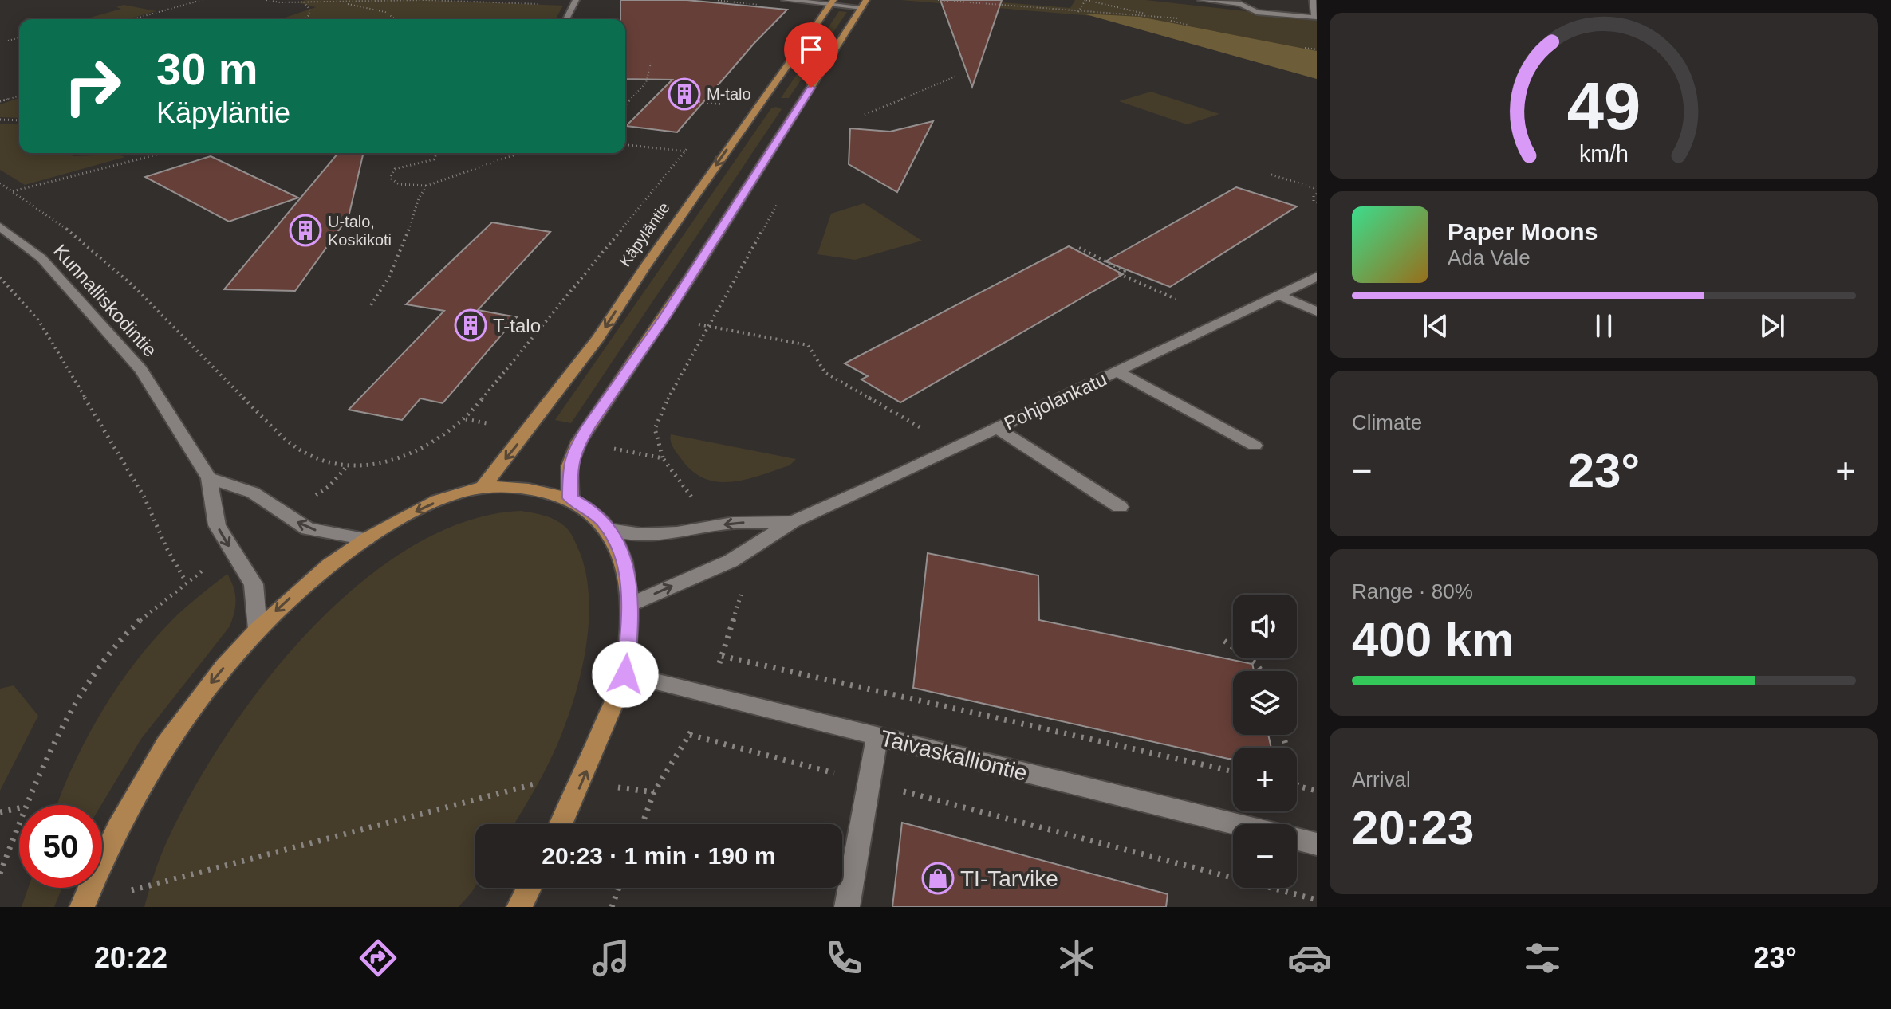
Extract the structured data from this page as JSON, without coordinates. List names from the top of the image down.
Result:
{
  "streets": {
    "main road": ["Käpyläntie"],
    "street": ["Kunnalliskodintie", "Pohjolankatu", "Taivaskalliontie"]
  },
  "places": {
    "building": ["M-talo", "U-talo, Koskikoti", "T-talo"],
    "shop": ["TI-Tarvike"]
  },
  "page": {
    "turn": ["30 m", "Käpyläntie"],
    "song": ["Paper Moons", "Ada Vale"],
    "tile": [
      "Climate",
      ["Range · 80%", "400 km"],
      ["Arrival", "20:23"]
    ],
    "heat": ["−", "23°", "+"],
    "map_buttons": ["+", "−"],
    "limit": "50",
    "trip": "20:23 · 1 min · 190 m",
    "tabs": ["20:22", "23°"],
    "gauge": ["49", "km/h"]
  }
}
